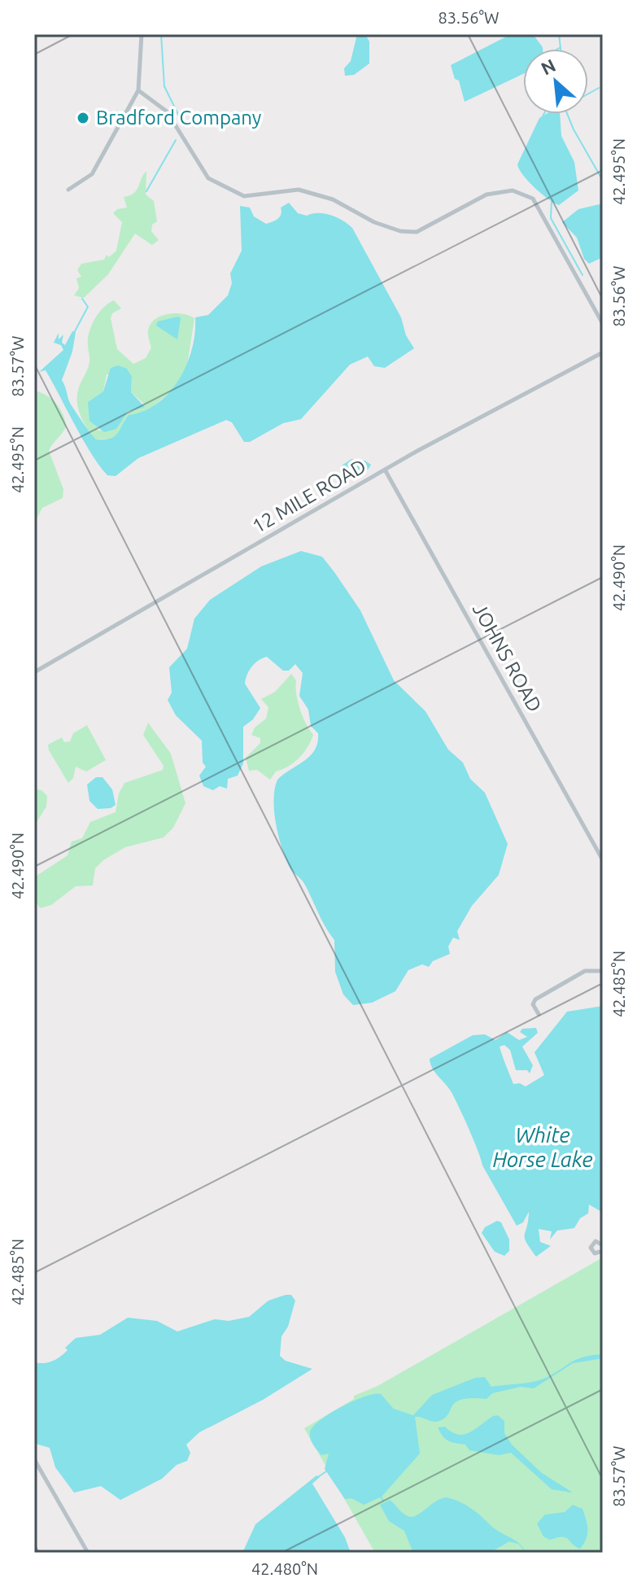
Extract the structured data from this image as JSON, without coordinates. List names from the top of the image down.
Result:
{
  "streets": {
    "street": ["12 MILE ROAD", "JOHNS ROAD"]
  },
  "crossings": [
    ["12 MILE ROAD", "JOHNS ROAD"]
  ],
  "water": ["White Horse Lake"],
  "places": ["Bradford Company"],
  "north": "top left",
  "coordinates": [
    "83.56°W",
    "42.495°N",
    "83.57°W",
    "42.490°N",
    "42.485°N",
    "42.480°N"
  ]
}
